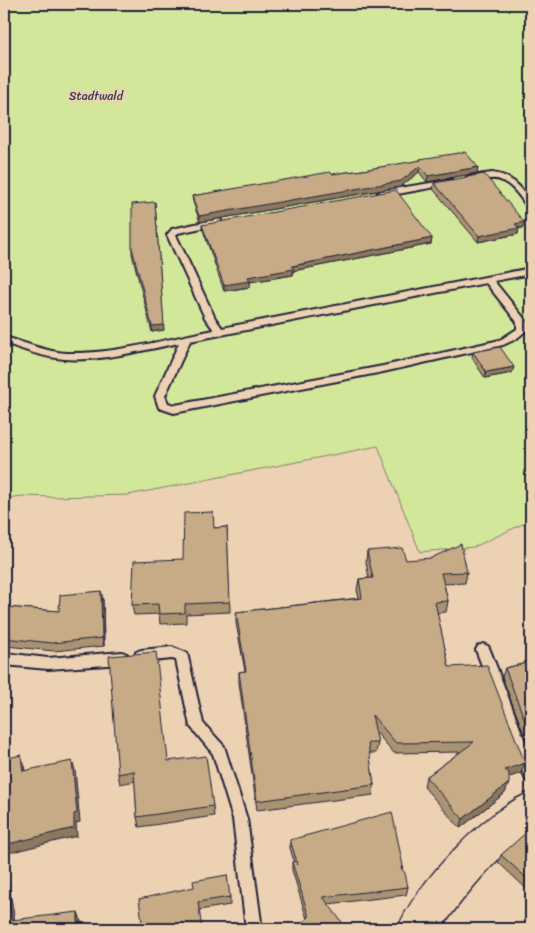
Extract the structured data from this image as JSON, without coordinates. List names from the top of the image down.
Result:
{
  "parks": ["Stadtwald"]
}
